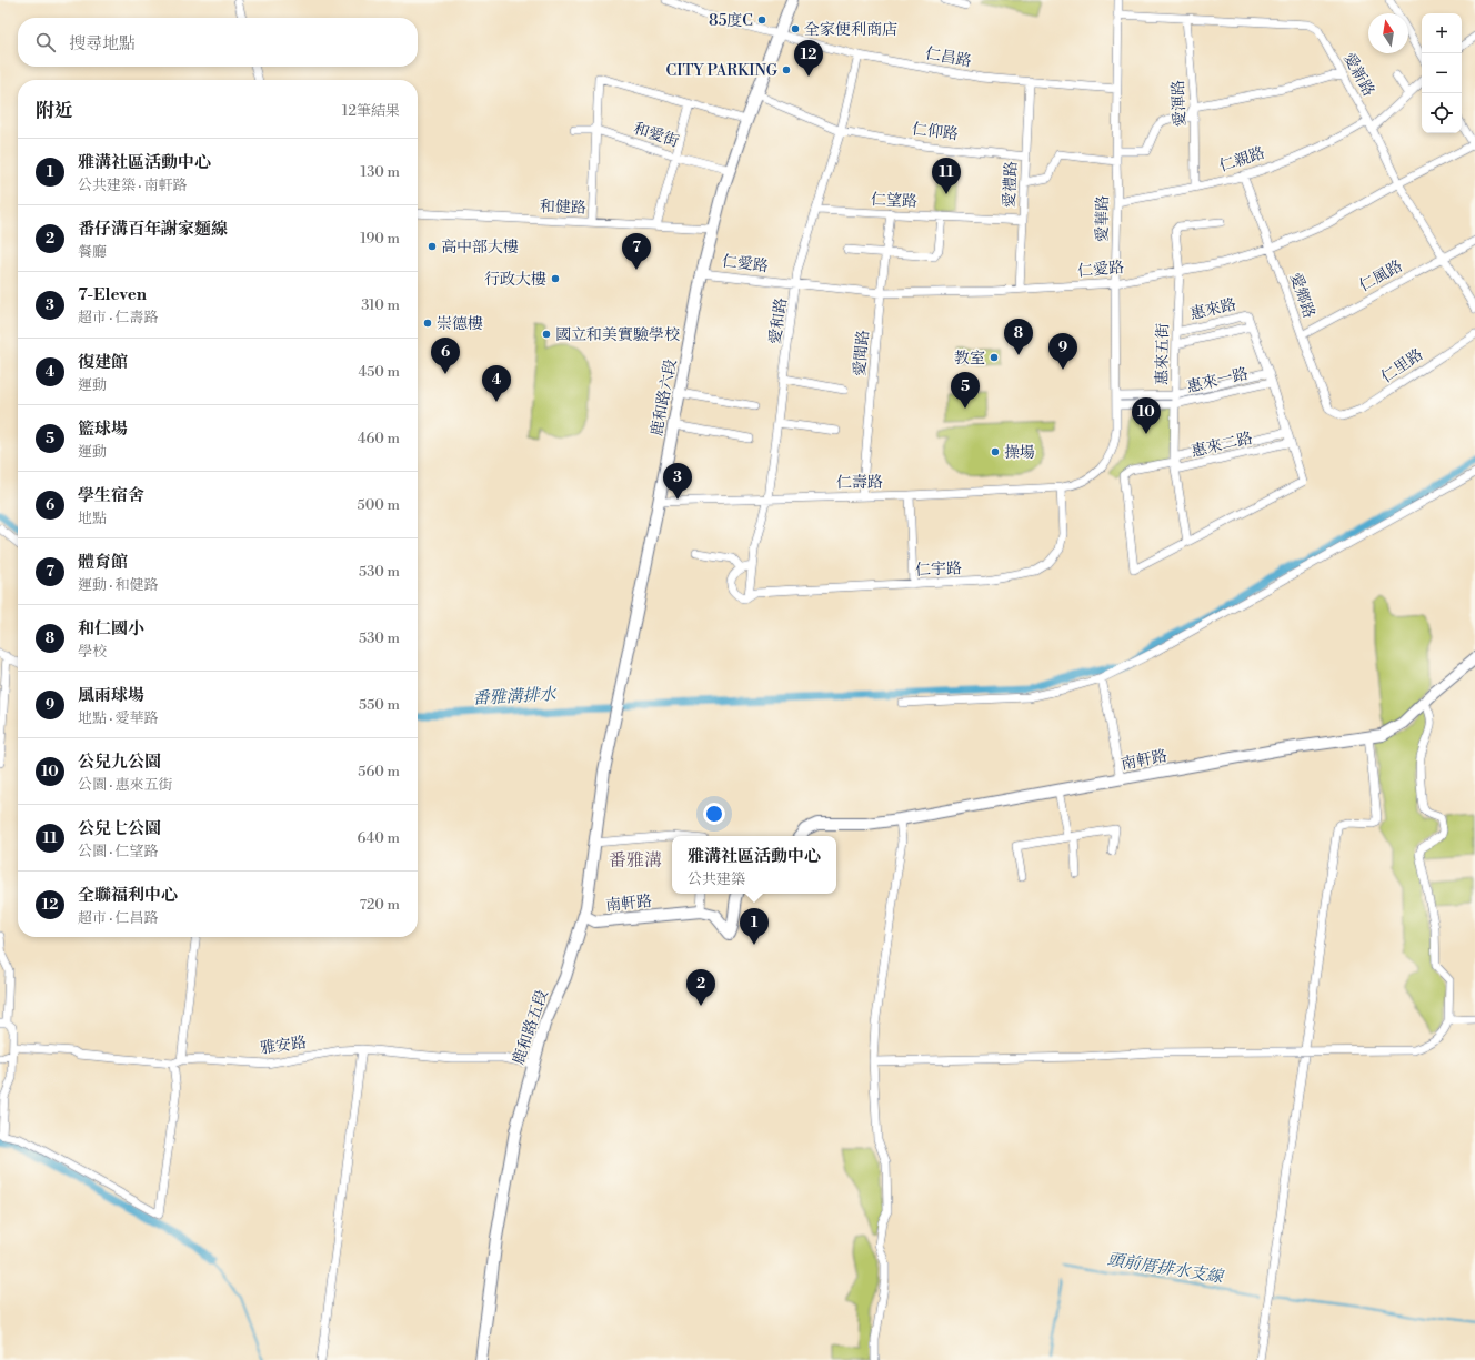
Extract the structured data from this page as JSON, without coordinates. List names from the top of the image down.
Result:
{
  "streets": {
    "main road": ["鹿和路六段", "南軒路", "鹿和路五段"],
    "street": [
      "仁昌路",
      "愛新路",
      "愛渾路",
      "仁仰路",
      "和愛街",
      "仁親路",
      "愛禮路",
      "仁望路",
      "和健路",
      "愛華路",
      "仁愛路",
      "仁風路",
      "愛鄉路",
      "惠來路",
      "愛和路",
      "愛聞路",
      "惠來五街",
      "仁里路",
      "惠來一路",
      "惠來二路",
      "仁壽路",
      "仁宇路",
      "雅安路"
    ]
  },
  "crossings": [
    ["仁昌路", "愛禮路"],
    ["仁昌路", "愛華路"],
    ["仁昌路", "愛和路"],
    ["仁昌路", "鹿和路六段"],
    ["愛新路", "愛渾路"],
    ["愛新路", "仁親路"],
    ["愛新路", "愛華路"],
    ["愛新路", "仁愛路"],
    ["愛新路", "仁風路"],
    ["愛渾路", "仁親路"],
    ["仁仰路", "愛禮路"],
    ["仁仰路", "愛和路"],
    ["仁仰路", "鹿和路六段"],
    ["和愛街", "鹿和路六段"],
    ["仁親路", "愛華路"],
    ["仁親路", "愛鄉路"],
    ["愛禮路", "仁望路"],
    ["愛禮路", "仁愛路"],
    ["仁望路", "愛和路"],
    ["仁望路", "愛聞路"],
    ["和健路", "鹿和路六段"],
    ["愛華路", "仁愛路"],
    ["愛華路", "惠來一路"],
    ["愛華路", "仁壽路"],
    ["愛華路", "仁宇路"],
    ["仁愛路", "愛鄉路"],
    ["仁愛路", "愛和路"],
    ["仁愛路", "愛聞路"],
    ["仁愛路", "惠來五街"],
    ["仁愛路", "鹿和路六段"],
    ["仁風路", "愛鄉路"],
    ["愛鄉路", "仁里路"],
    ["惠來路", "惠來五街"],
    ["愛和路", "仁壽路"],
    ["愛和路", "仁宇路"],
    ["愛聞路", "仁壽路"],
    ["惠來五街", "惠來一路"],
    ["惠來五街", "惠來二路"],
    ["鹿和路六段", "仁壽路"],
    ["鹿和路六段", "鹿和路五段"],
    ["仁壽路", "仁宇路"],
    ["南軒路", "鹿和路五段"],
    ["鹿和路五段", "雅安路"]
  ],
  "districts": ["番雅溝"],
  "water": ["番雅溝排水", "頭前厝排水支線"],
  "places": [
    "85度C",
    "全家便利商店",
    "CITY PARKING",
    "高中部大樓",
    "行政大樓",
    "崇德樓",
    "國立和美實驗學校",
    "教室",
    "操場"
  ],
  "north": "top",
  "page": {
    "map_buttons": ["+", "−"],
    "search": "搜尋地點",
    "pins": [
      "12",
      "11",
      "7",
      "8",
      "9",
      "6",
      "4",
      "5",
      "10",
      "3",
      "1",
      "2"
    ],
    "heading": ["附近", "12筆結果"],
    "list": [
      {
        "mark": "1",
        "name": "雅溝社區活動中心",
        "note": "公共建築 · 南軒路",
        "value": "130 m"
      },
      {
        "mark": "2",
        "name": "番仔溝百年謝家麵線",
        "note": "餐廳",
        "value": "190 m"
      },
      {
        "mark": "3",
        "name": "7-Eleven",
        "note": "超市 · 仁壽路",
        "value": "310 m"
      },
      {
        "mark": "4",
        "name": "復建館",
        "note": "運動",
        "value": "450 m"
      },
      {
        "mark": "5",
        "name": "籃球場",
        "note": "運動",
        "value": "460 m"
      },
      {
        "mark": "6",
        "name": "學生宿舍",
        "note": "地點",
        "value": "500 m"
      },
      {
        "mark": "7",
        "name": "體育館",
        "note": "運動 · 和健路",
        "value": "530 m"
      },
      {
        "mark": "8",
        "name": "和仁國小",
        "note": "學校",
        "value": "530 m"
      },
      {
        "mark": "9",
        "name": "風雨球場",
        "note": "地點 · 愛華路",
        "value": "550 m"
      },
      {
        "mark": "10",
        "name": "公兒九公園",
        "note": "公園 · 惠來五街",
        "value": "560 m"
      },
      {
        "mark": "11",
        "name": "公兒七公園",
        "note": "公園 · 仁望路",
        "value": "640 m"
      },
      {
        "mark": "12",
        "name": "全聯福利中心",
        "note": "超市 · 仁昌路",
        "value": "720 m"
      }
    ],
    "popup": ["雅溝社區活動中心", "公共建築"]
  }
}
